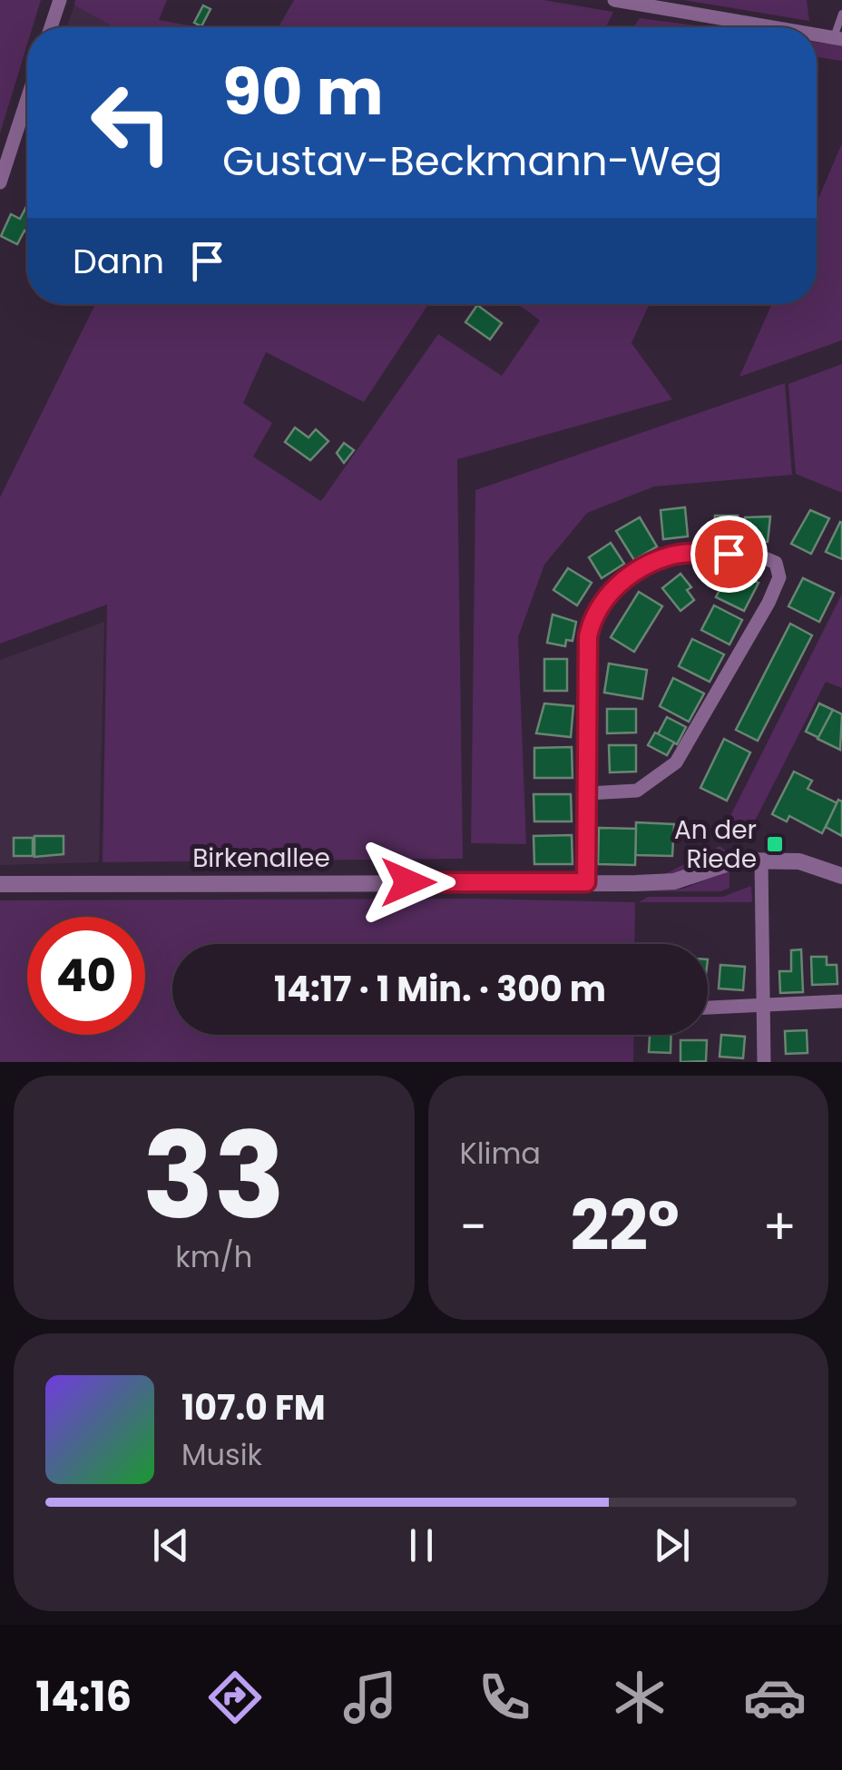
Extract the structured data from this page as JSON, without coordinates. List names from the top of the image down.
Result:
{
  "streets": {
    "street": ["Birkenallee"]
  },
  "places": {
    "transit": ["An der Riede"]
  },
  "page": {
    "turn": ["90 m", "Gustav-Beckmann-Weg"],
    "then": "Dann",
    "limit": "40",
    "trip": "14:17 · 1 Min. · 300 m",
    "tile": [
      ["33", "km/h"],
      "Klima"
    ],
    "heat": ["−", "22°", "+"],
    "song": ["107.0 FM", "Musik"],
    "tabs": "14:16"
  }
}
